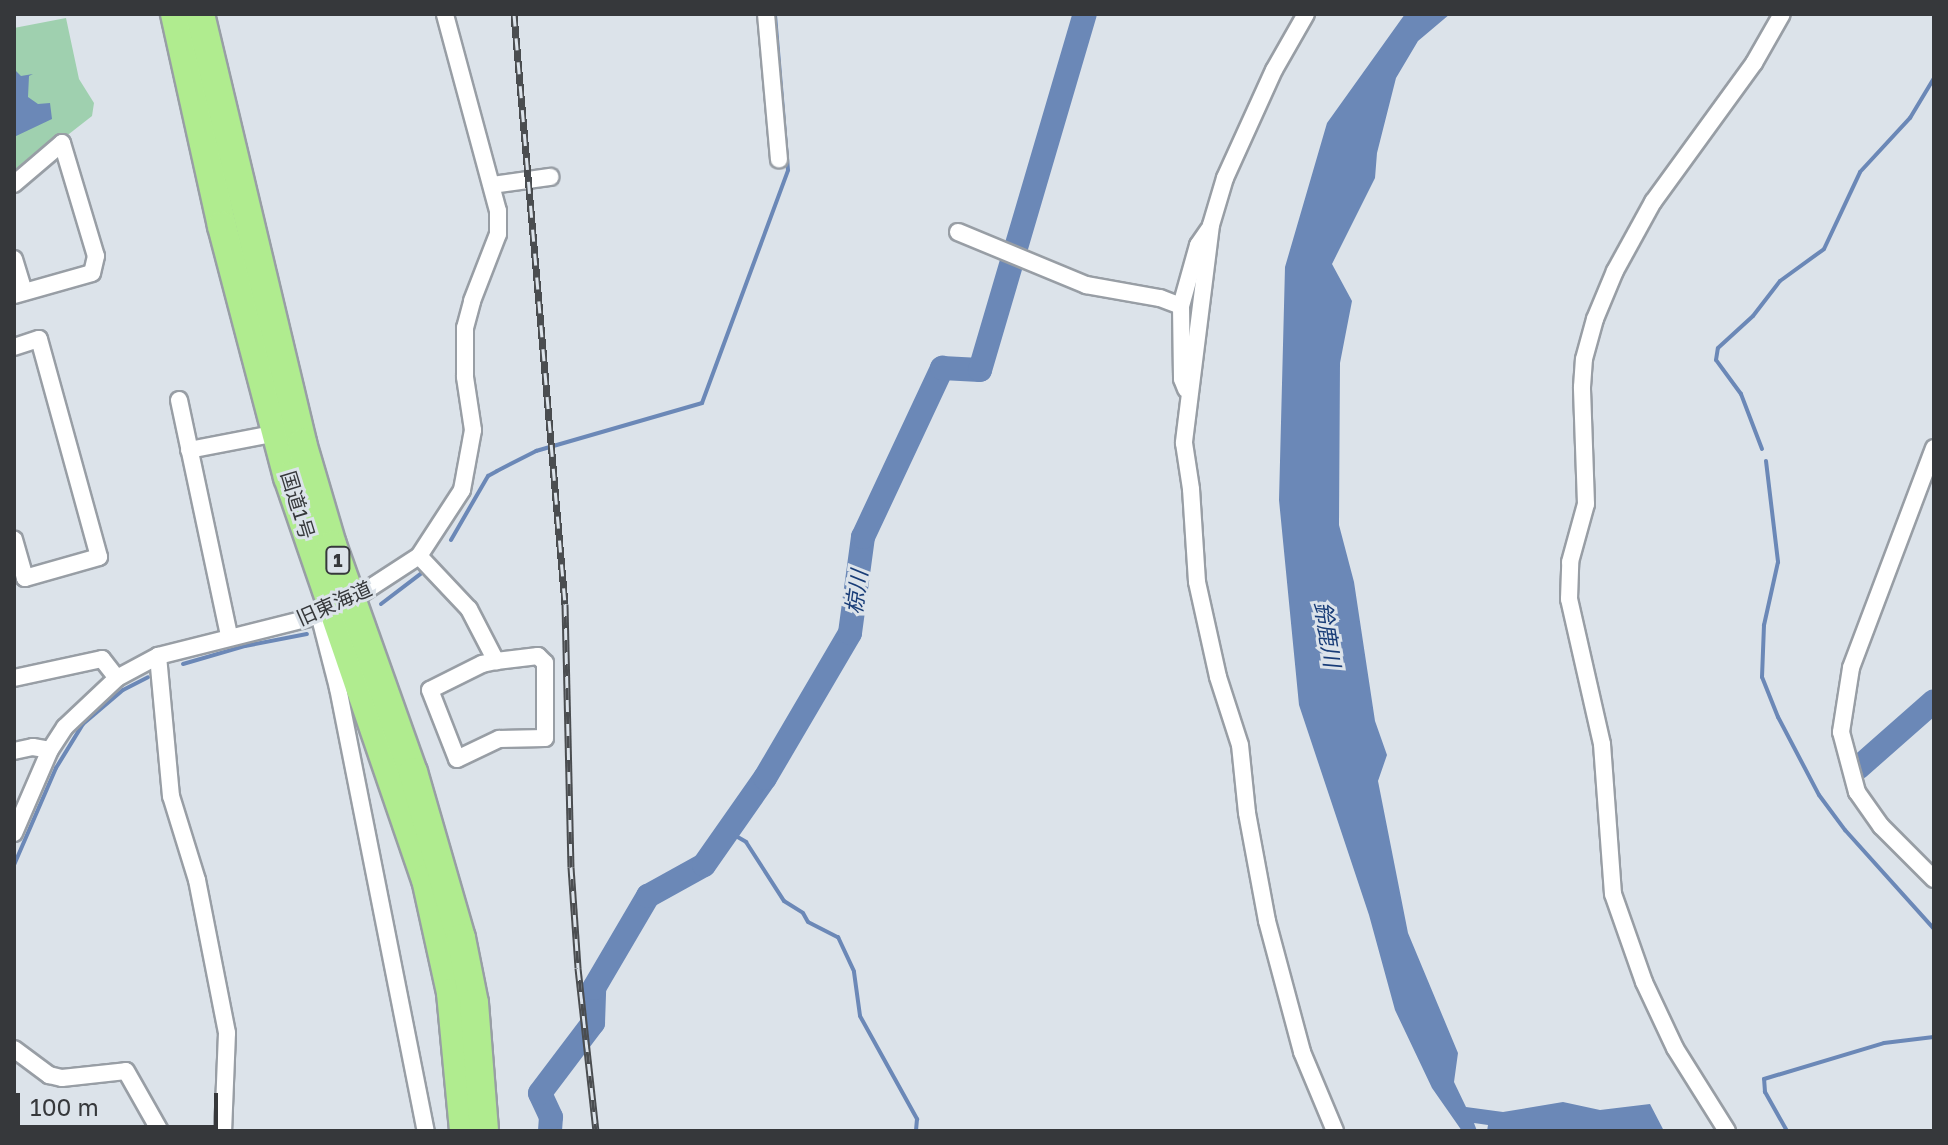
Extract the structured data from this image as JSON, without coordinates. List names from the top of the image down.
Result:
{
  "streets": {
    "highway": ["国道1号", "1"],
    "street": ["旧東海道"]
  },
  "crossings": [
    ["国道1号", "旧東海道"]
  ],
  "water": ["椋川", "鈴鹿川"],
  "scale_bar": "100 m"
}
